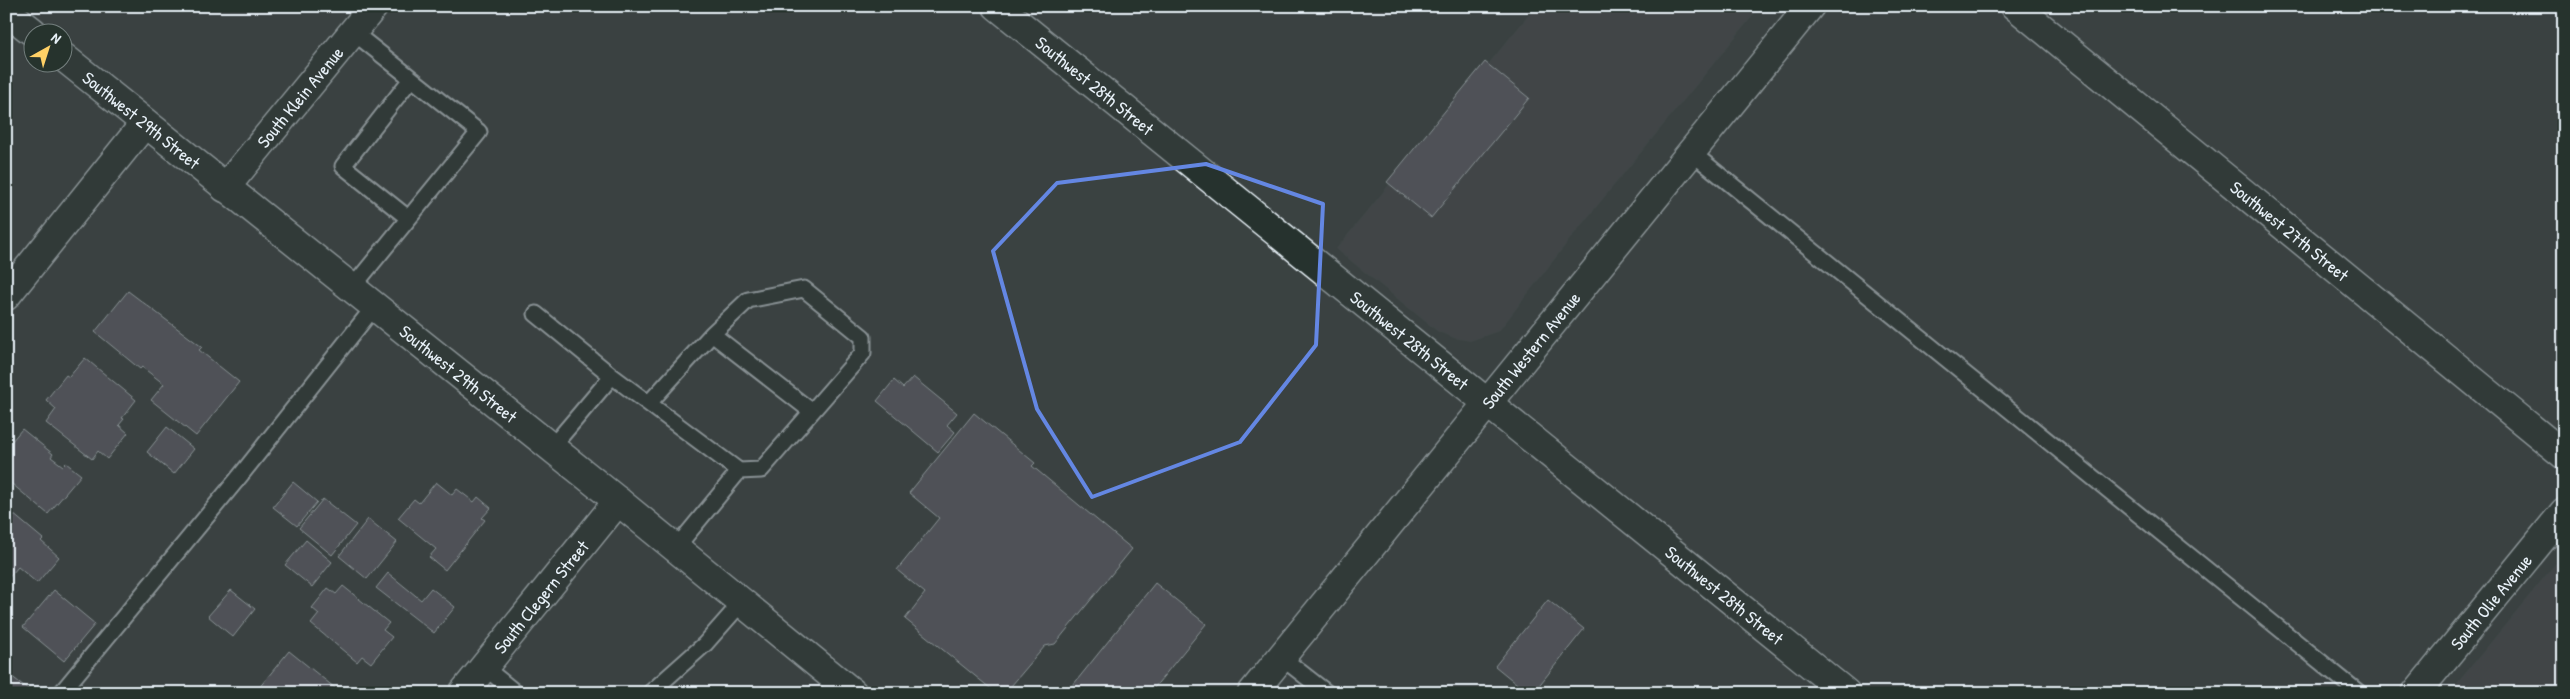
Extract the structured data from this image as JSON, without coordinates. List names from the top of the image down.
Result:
{
  "streets": {
    "street": [
      "Southwest 28th Street",
      "South Klein Avenue",
      "Southwest 29th Street",
      "Southwest 27th Street",
      "South Western Avenue",
      "South Clegern Street",
      "South Olie Avenue"
    ]
  },
  "crossings": [
    ["Southwest 28th Street", "South Western Avenue"],
    ["South Klein Avenue", "Southwest 29th Street"],
    ["Southwest 29th Street", "South Clegern Street"]
  ],
  "north": "top right"
}
